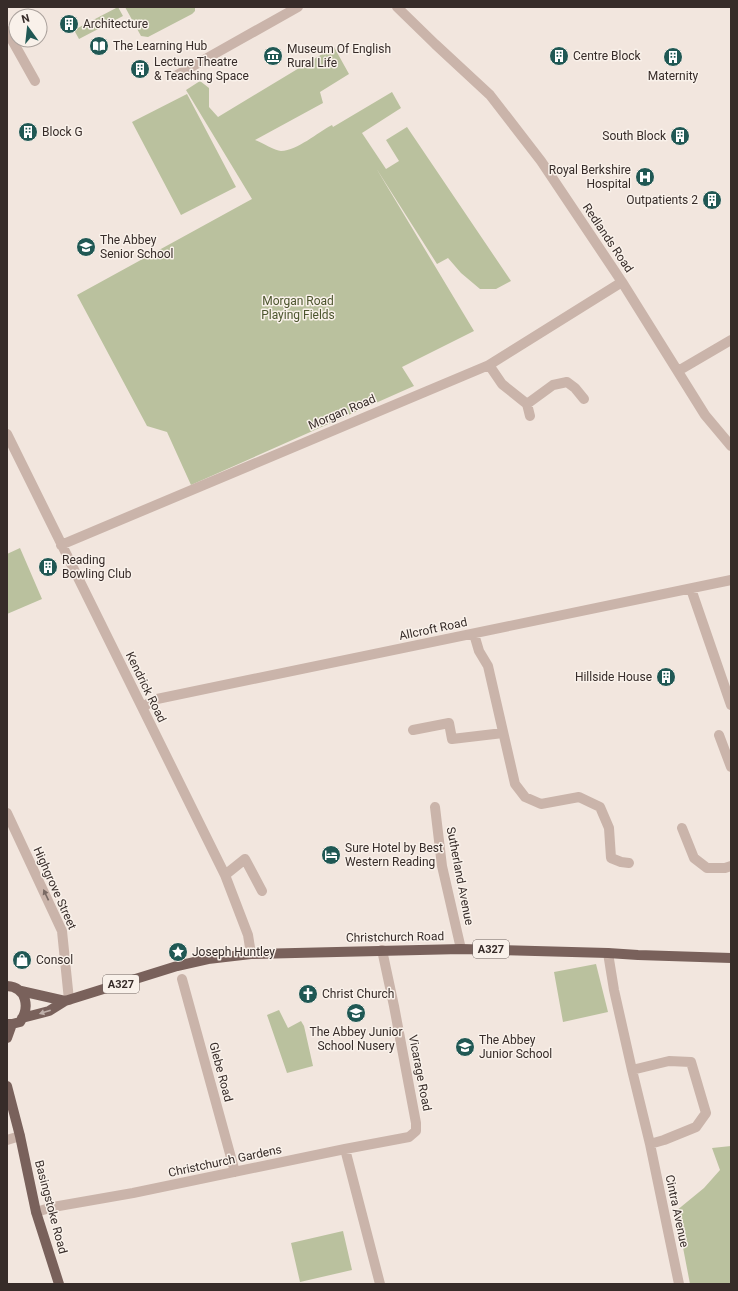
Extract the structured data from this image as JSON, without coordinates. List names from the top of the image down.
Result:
{
  "streets": {
    "main road": ["Christchurch Road", "A327", "Basingstoke Road"],
    "street": [
      "Redlands Road",
      "Morgan Road",
      "Allcroft Road",
      "Kendrick Road",
      "Sutherland Avenue",
      "Highgrove Street",
      "Glebe Road",
      "Vicarage Road",
      "Christchurch Gardens",
      "Cintra Avenue"
    ]
  },
  "crossings": [
    ["Redlands Road", "Morgan Road"],
    ["Morgan Road", "Kendrick Road"],
    ["Allcroft Road", "Kendrick Road"],
    ["Kendrick Road", "Christchurch Road"],
    ["Sutherland Avenue", "Christchurch Road"],
    ["Highgrove Street", "Christchurch Road"],
    ["Christchurch Road", "Vicarage Road"],
    ["Christchurch Road", "Cintra Avenue"],
    ["Glebe Road", "Christchurch Gardens"],
    ["Vicarage Road", "Christchurch Gardens"],
    ["Christchurch Gardens", "Basingstoke Road"]
  ],
  "one_way": ["Highgrove Street"],
  "parks": ["Morgan Road Playing Fields"],
  "places": {
    "building": [
      "Architecture",
      "Centre Block",
      "Maternity",
      "Lecture Theatre & Teaching Space",
      "Block G",
      "South Block",
      "Outpatients 2",
      "Reading Bowling Club",
      "Hillside House"
    ],
    "library": ["The Learning Hub"],
    "museum": ["Museum Of English Rural Life"],
    "hospital": ["Royal Berkshire Hospital"],
    "school or university": ["The Abbey Senior School", "The Abbey Junior School Nusery", "The Abbey Junior School"],
    "hotel": ["Sure Hotel by Best Western Reading"],
    "place": ["Joseph Huntley"],
    "shop": ["Consol"],
    "church": ["Christ Church"]
  },
  "north": "top"
}
